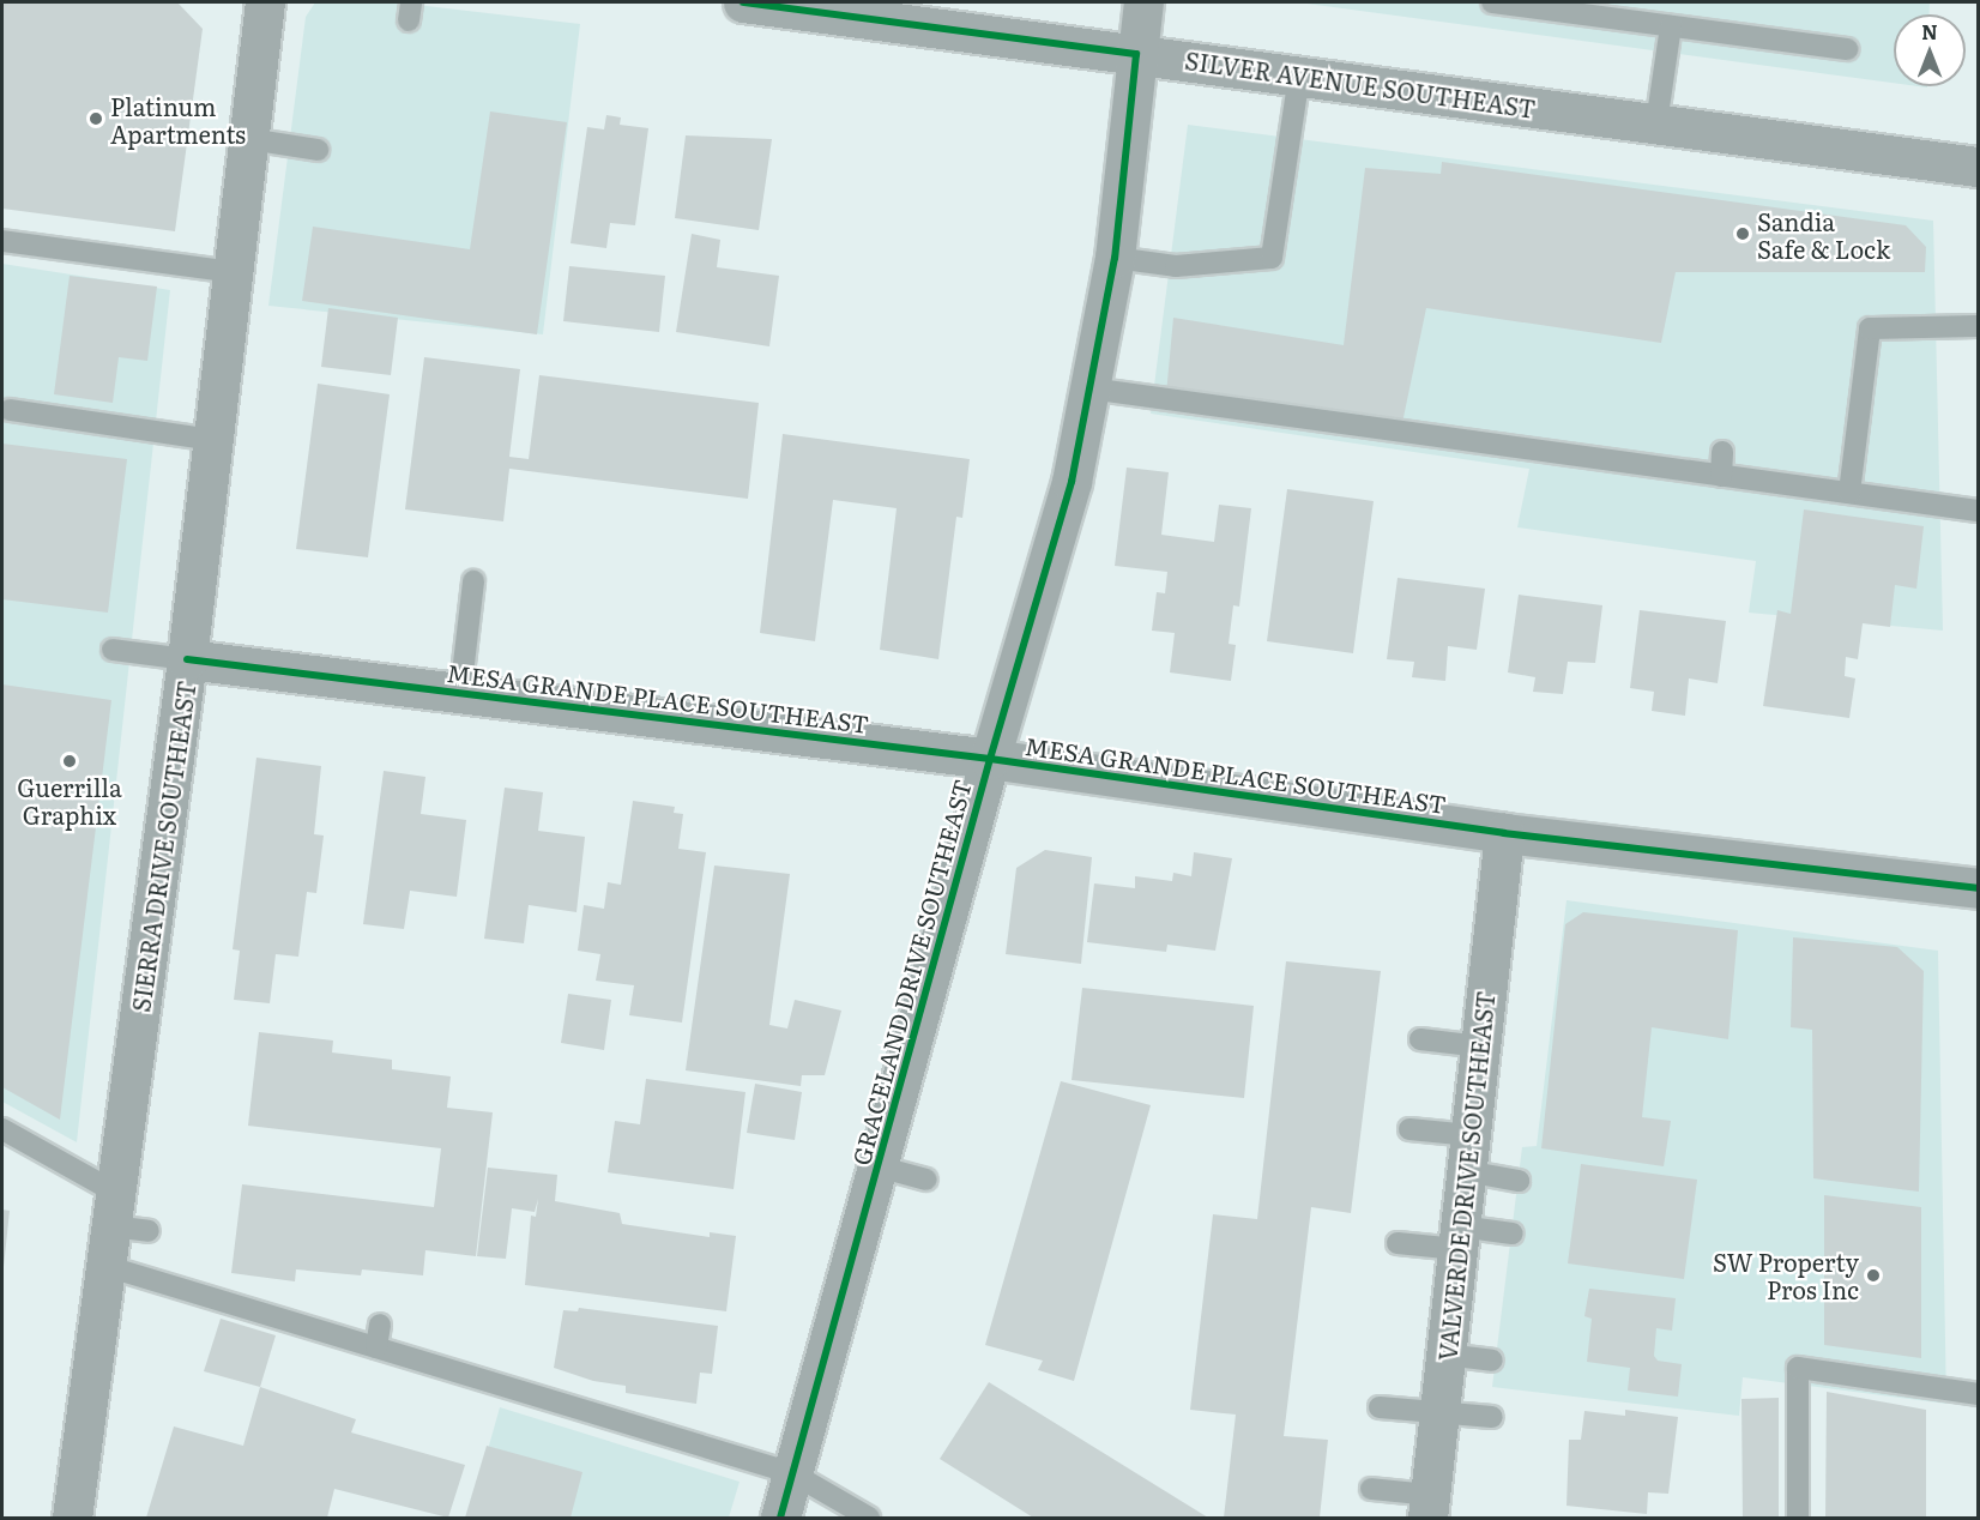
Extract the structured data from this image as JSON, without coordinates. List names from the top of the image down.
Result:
{
  "streets": {
    "street": [
      "SILVER AVENUE SOUTHEAST",
      "MESA GRANDE PLACE SOUTHEAST",
      "SIERRA DRIVE SOUTHEAST",
      "GRACELAND DRIVE SOUTHEAST",
      "VALVERDE DRIVE SOUTHEAST"
    ]
  },
  "crossings": [
    ["SILVER AVENUE SOUTHEAST", "GRACELAND DRIVE SOUTHEAST"],
    ["MESA GRANDE PLACE SOUTHEAST", "SIERRA DRIVE SOUTHEAST"],
    ["MESA GRANDE PLACE SOUTHEAST", "GRACELAND DRIVE SOUTHEAST"],
    ["MESA GRANDE PLACE SOUTHEAST", "VALVERDE DRIVE SOUTHEAST"]
  ],
  "places": [
    "Platinum Apartments",
    "Sandia Safe & Lock",
    "Guerrilla Graphix",
    "SW Property Pros Inc"
  ],
  "north": "top"
}
